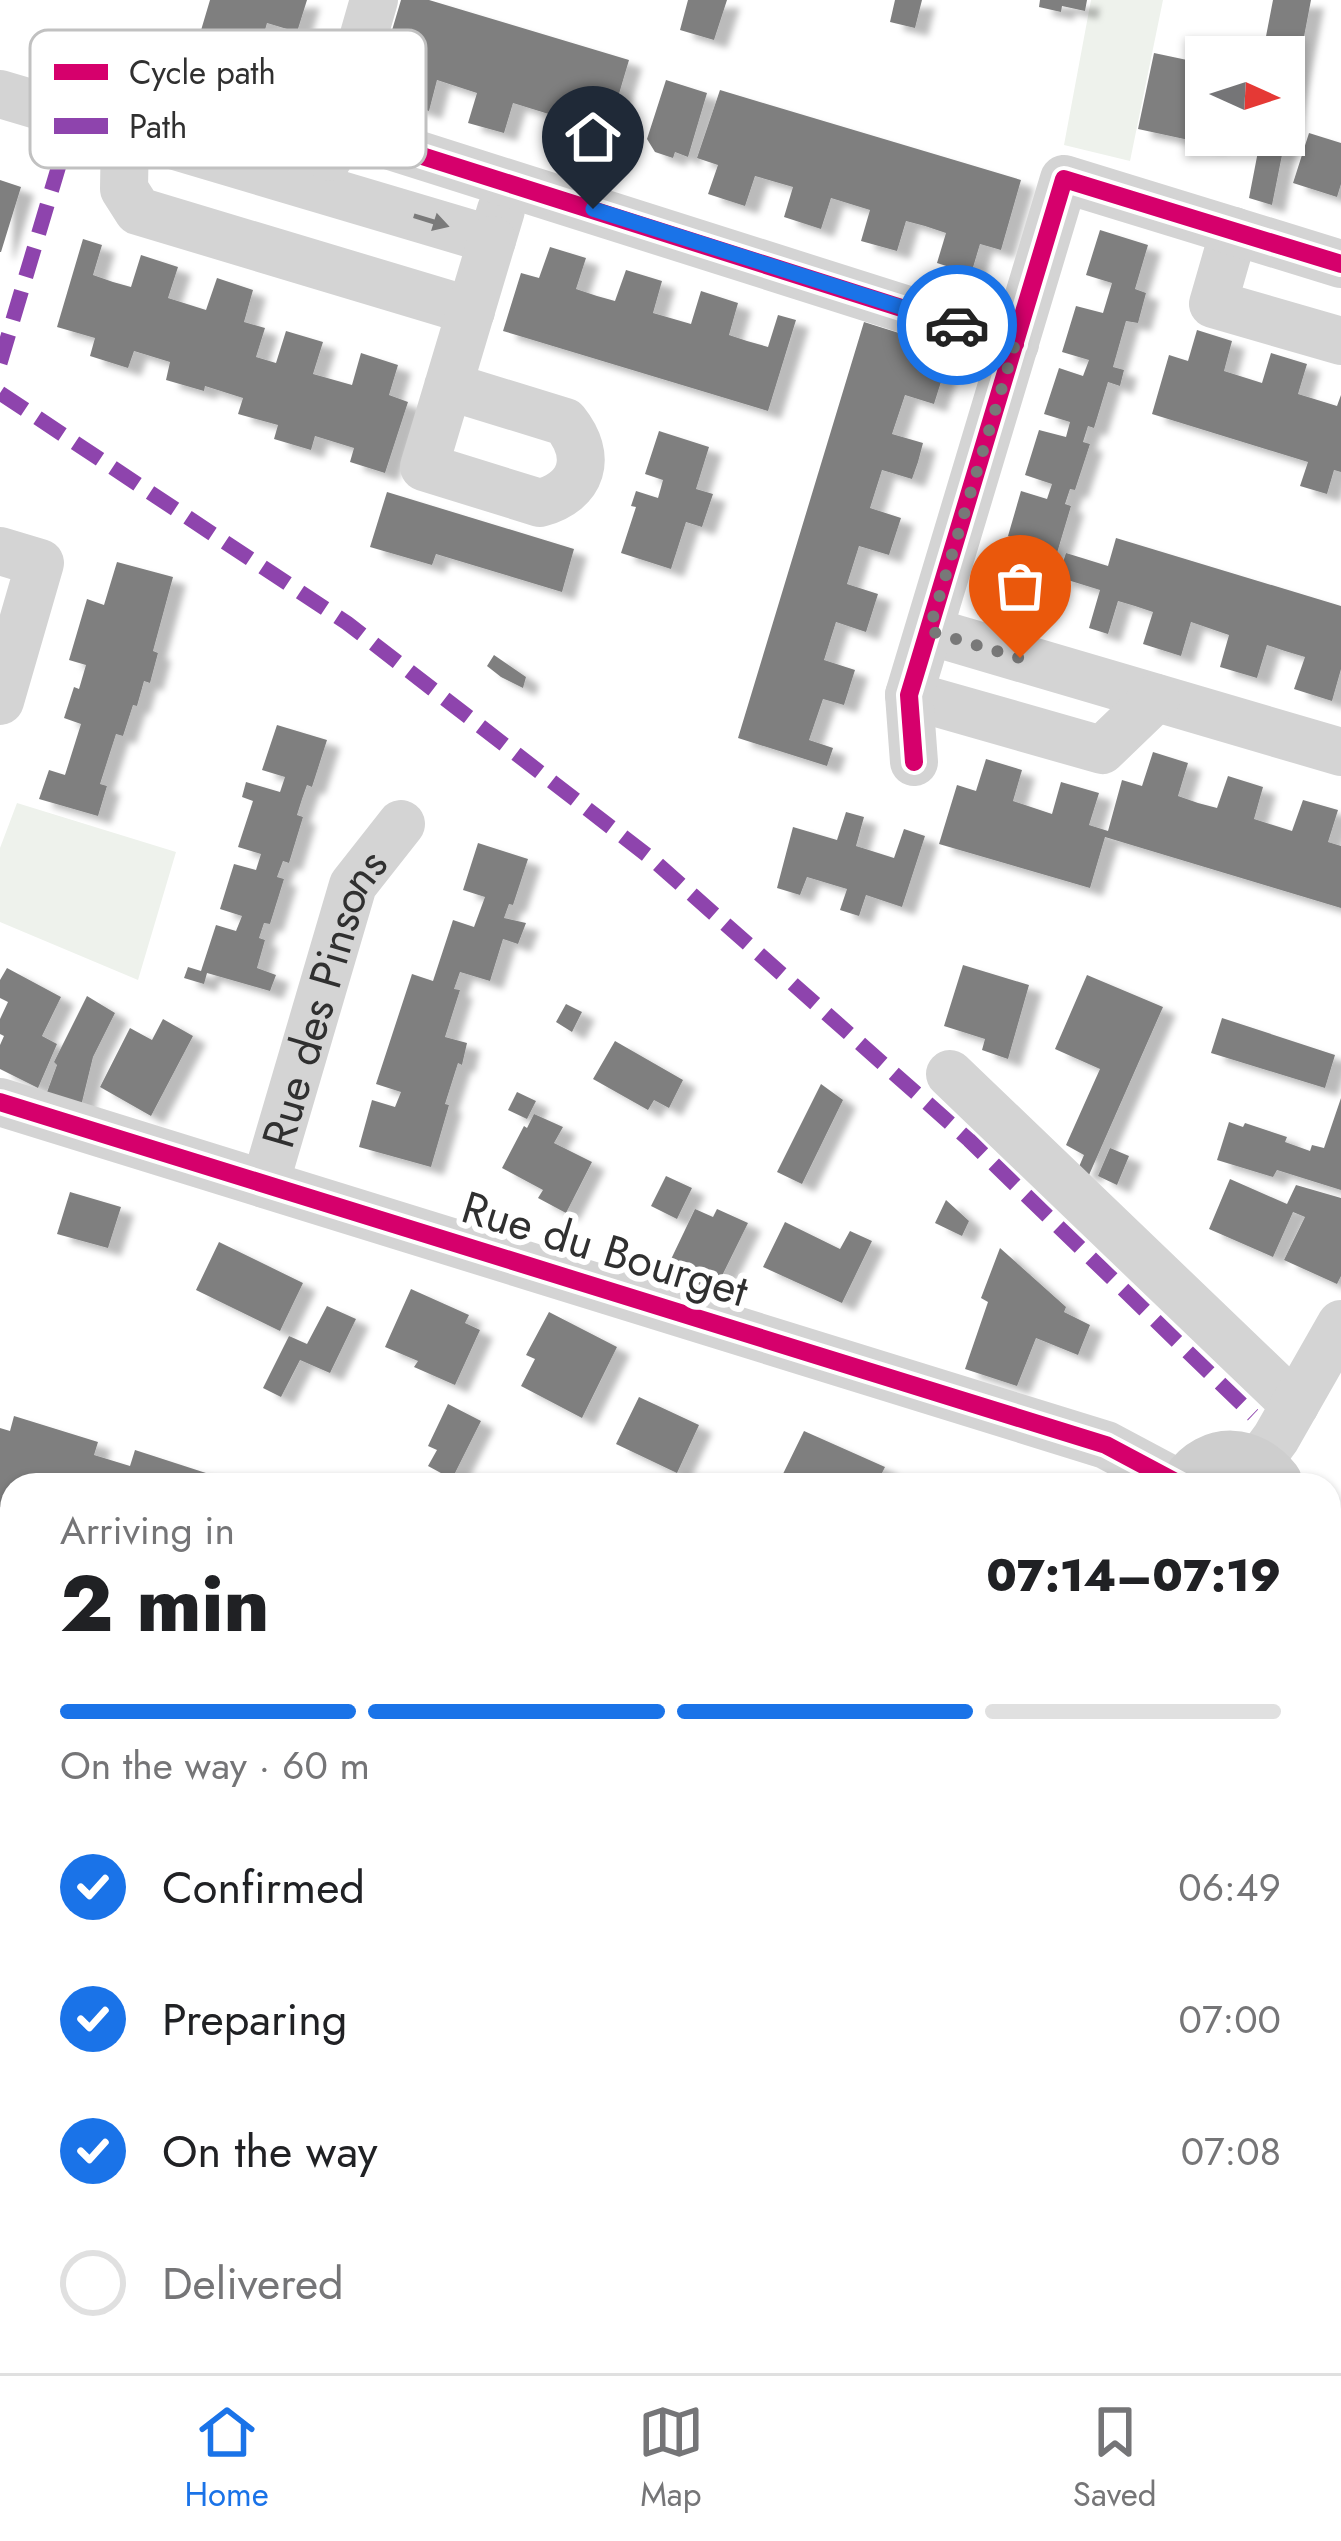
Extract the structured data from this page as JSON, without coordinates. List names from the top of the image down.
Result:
{
  "streets": {
    "street": ["Rue des Pinsons", "Rue du Bourget"]
  },
  "crossings": [
    ["Rue des Pinsons", "Rue du Bourget"]
  ],
  "legend": ["Cycle path", "Path"],
  "north": "right",
  "page": {
    "heading": ["2 min", "Arriving in", "07:14–07:19"],
    "bar": "On the way · 60 m",
    "list": [
      ["Confirmed", "06:49"],
      ["Preparing", "07:00"],
      ["On the way", "07:08"],
      "Delivered"
    ],
    "tabs": ["Home", "Map", "Saved"]
  }
}
